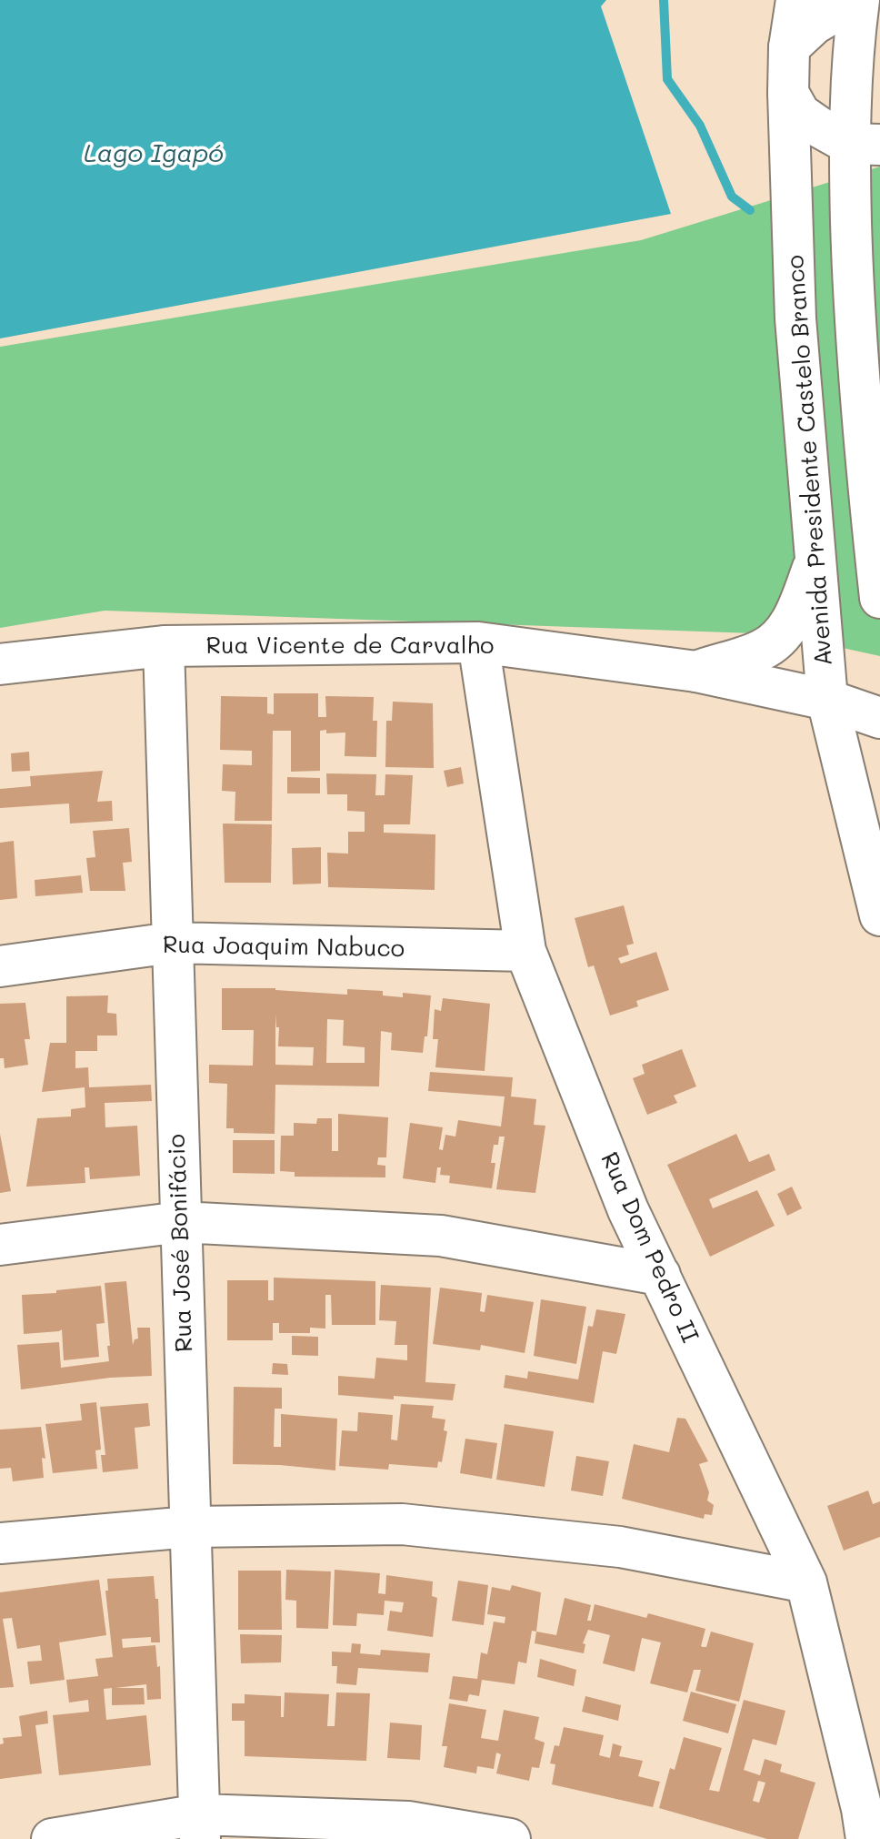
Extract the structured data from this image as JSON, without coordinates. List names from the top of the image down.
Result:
{
  "streets": {
    "street": [
      "Avenida Presidente Castelo Branco",
      "Rua Vicente de Carvalho",
      "Rua Joaquim Nabuco",
      "Rua José Bonifácio",
      "Rua Dom Pedro II"
    ]
  },
  "crossings": [
    ["Avenida Presidente Castelo Branco", "Rua Vicente de Carvalho"],
    ["Rua Vicente de Carvalho", "Rua José Bonifácio"],
    ["Rua Vicente de Carvalho", "Rua Dom Pedro II"],
    ["Rua Joaquim Nabuco", "Rua José Bonifácio"],
    ["Rua Joaquim Nabuco", "Rua Dom Pedro II"]
  ],
  "water": ["Lago Igapó"]
}
